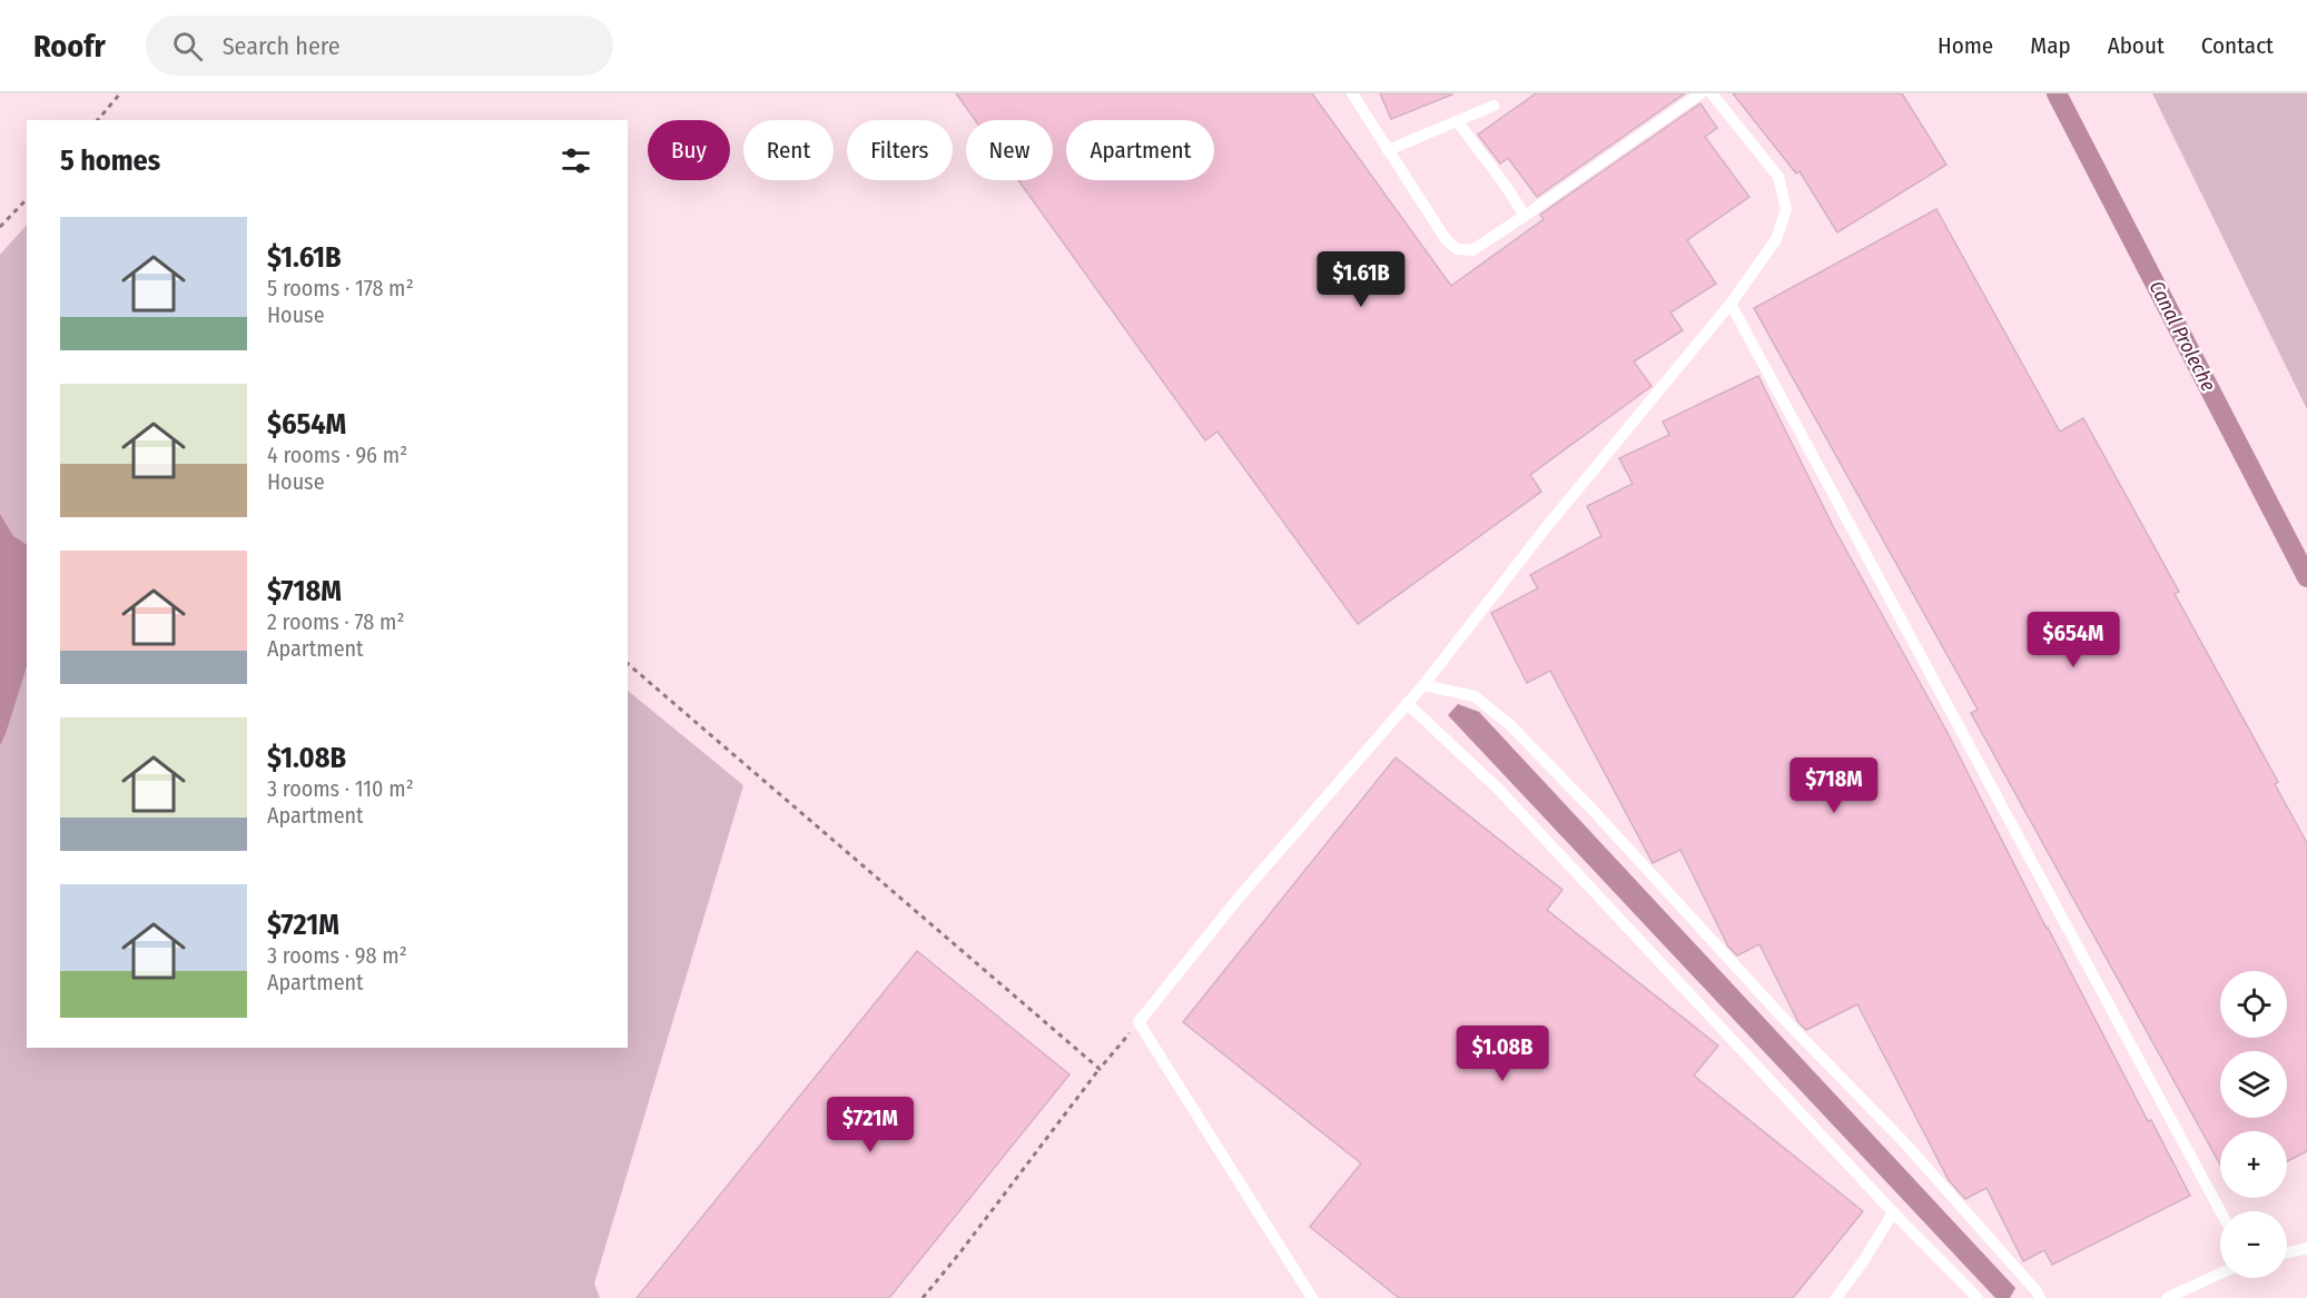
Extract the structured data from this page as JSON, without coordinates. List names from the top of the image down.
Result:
{
  "water": ["Canal Proleche"],
  "page": {
    "header": "Roofr",
    "search": "Search here",
    "nav": [
      "Home",
      "Map",
      "About",
      "Contact"
    ],
    "chip": [
      "Buy",
      "Rent",
      "Filters",
      "New",
      "Apartment"
    ],
    "heading": "5 homes",
    "list": [
      {
        "name": "$1.61B",
        "note": "5 rooms · 178 m² · House"
      },
      {
        "name": "$654M",
        "note": "4 rooms · 96 m² · House"
      },
      {
        "name": "$718M",
        "note": "2 rooms · 78 m² · Apartment"
      },
      {
        "name": "$1.08B",
        "note": "3 rooms · 110 m² · Apartment"
      },
      {
        "name": "$721M",
        "note": "3 rooms · 98 m² · Apartment"
      }
    ],
    "price": [
      "$1.61B",
      "$654M",
      "$718M",
      "$1.08B",
      "$721M"
    ],
    "map_buttons": ["+", "−"]
  }
}
